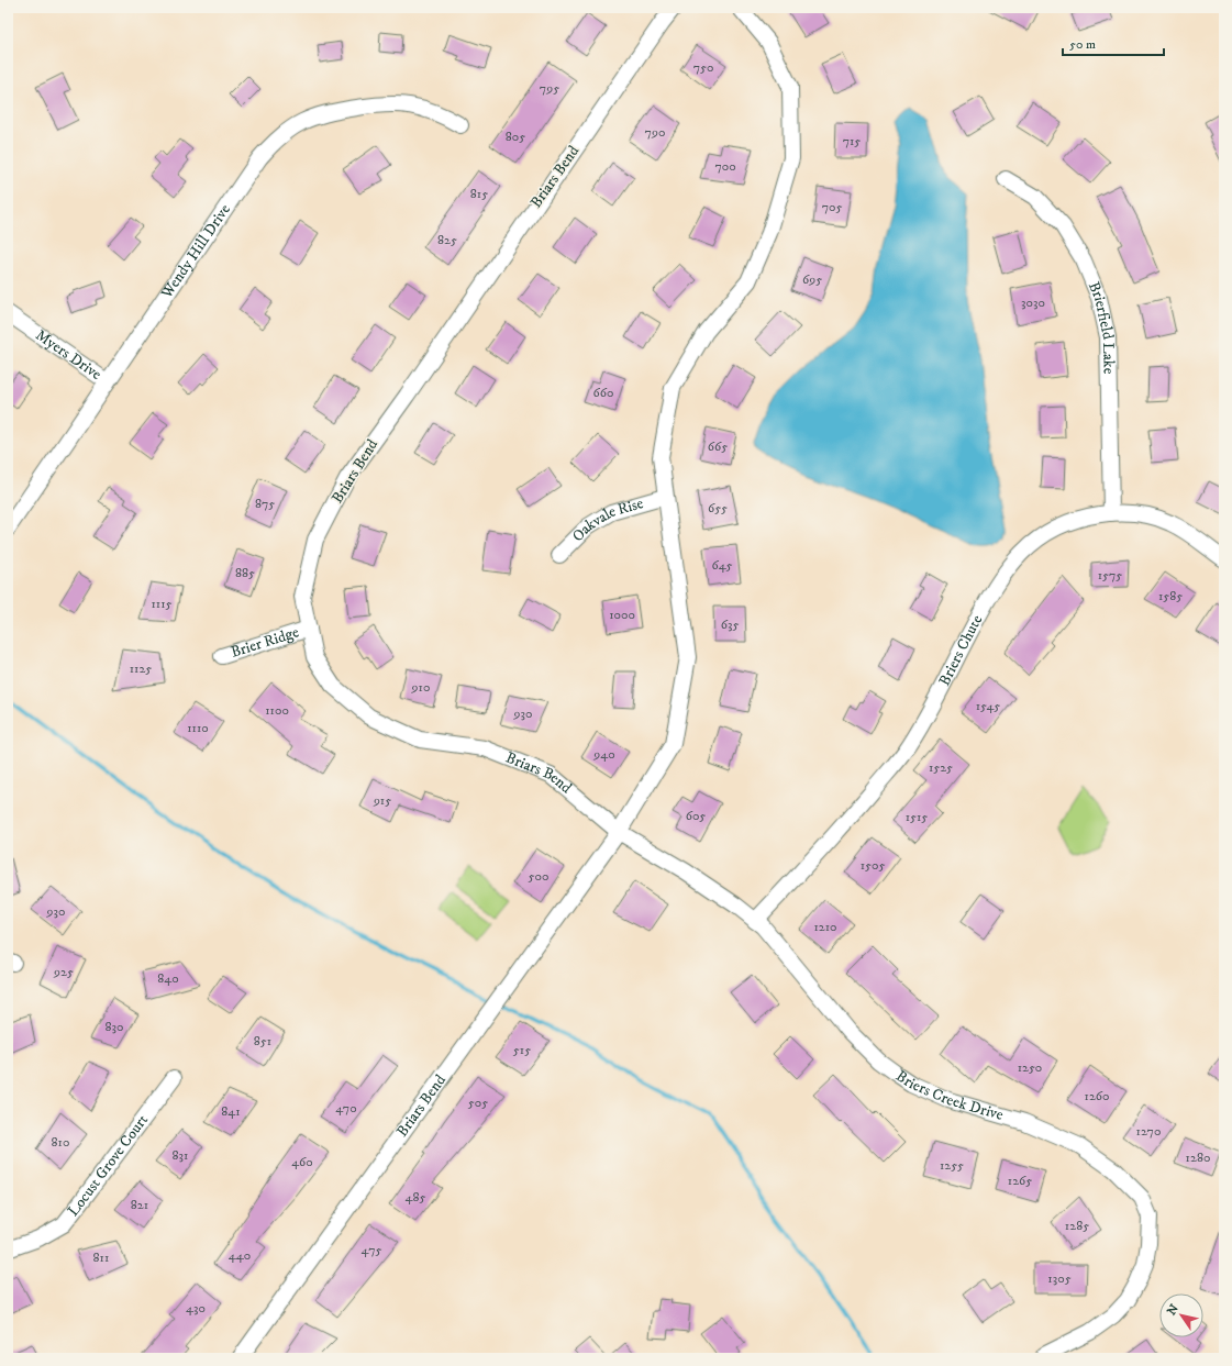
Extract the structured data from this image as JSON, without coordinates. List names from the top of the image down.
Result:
{
  "streets": {
    "street": [
      "Briars Bend",
      "Wendy Hill Drive",
      "Brierfield Lake",
      "Myers Drive",
      "Oakvale Rise",
      "Brier Ridge",
      "Briers Chute",
      "Briers Creek Drive",
      "Locust Grove Court"
    ]
  },
  "crossings": [
    ["Briars Bend", "Oakvale Rise"],
    ["Briars Bend", "Brier Ridge"],
    ["Briars Bend", "Briers Creek Drive"],
    ["Wendy Hill Drive", "Myers Drive"],
    ["Brierfield Lake", "Briers Chute"],
    ["Briers Chute", "Briers Creek Drive"]
  ],
  "house_numbers": [
    "750",
    "795",
    "790",
    "805",
    "715",
    "700",
    "815",
    "705",
    "825",
    "695",
    "3030",
    "660",
    "665",
    "875",
    "655",
    "645",
    "885",
    "1575",
    "1585",
    "1115",
    "1000",
    "635",
    "1125",
    "910",
    "1545",
    "1100",
    "930",
    "1110",
    "940",
    "1525",
    "915",
    "605",
    "1515",
    "1505",
    "500",
    "930",
    "1210",
    "925",
    "840",
    "830",
    "851",
    "515",
    "1250",
    "1260",
    "505",
    "470",
    "841",
    "1270",
    "810",
    "831",
    "1280",
    "460",
    "1255",
    "1265",
    "485",
    "821",
    "1285",
    "475",
    "440",
    "811",
    "1305",
    "430"
  ],
  "scale_bar": "50 m",
  "north": "top left"
}
